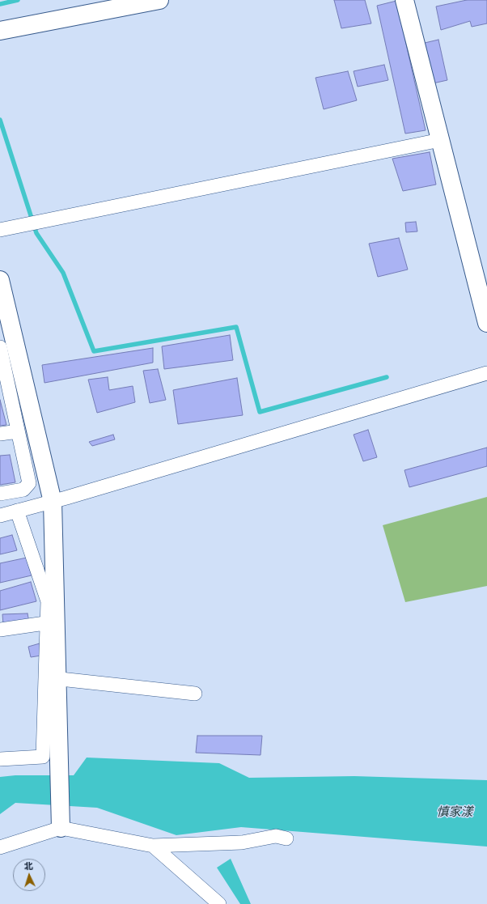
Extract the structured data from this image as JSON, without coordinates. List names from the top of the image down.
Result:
{
  "water": ["慎家漾"],
  "north": "top"
}
